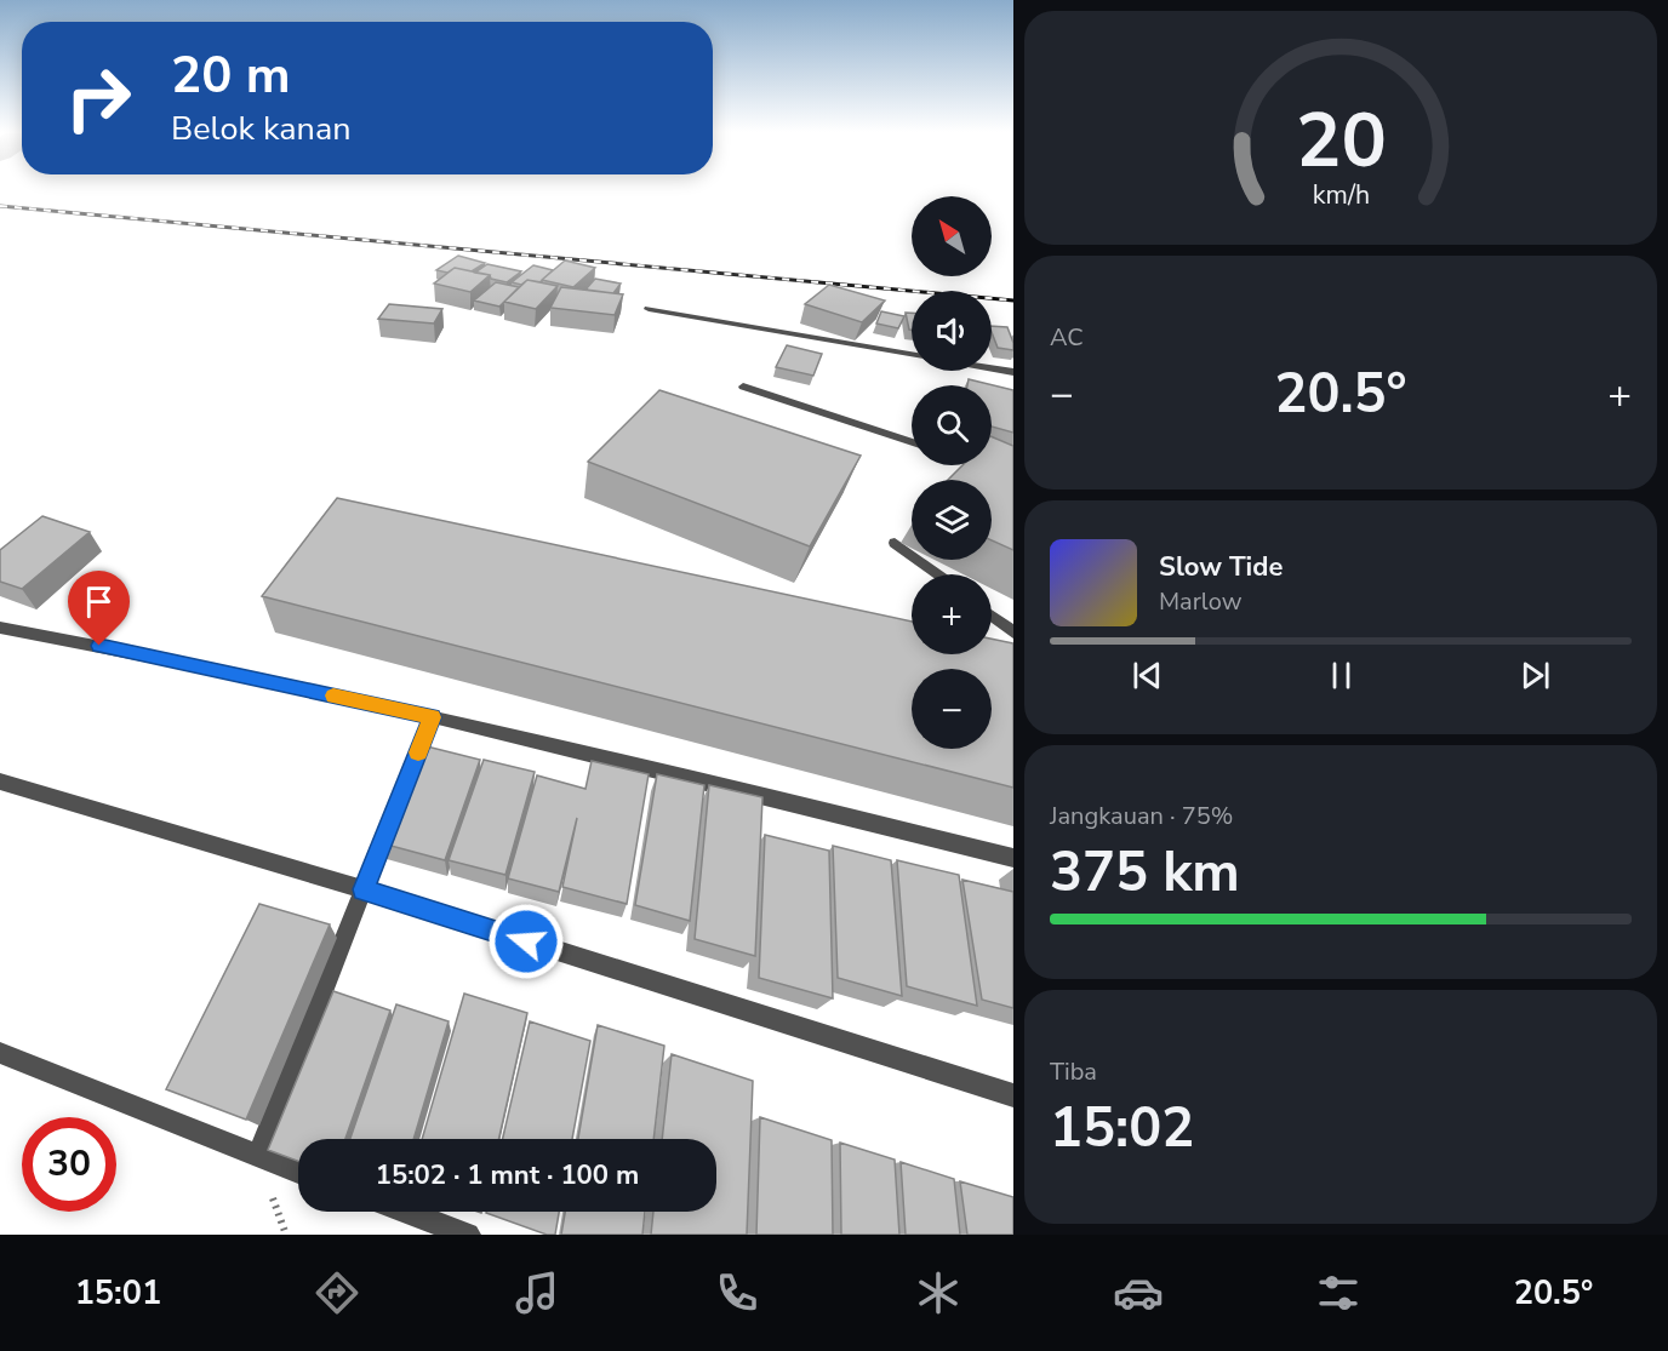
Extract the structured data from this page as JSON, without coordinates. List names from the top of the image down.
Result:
{
  "north": "top left",
  "page": {
    "turn": ["20 m", "Belok kanan"],
    "map_buttons": ["+", "−"],
    "tile": [
      "AC",
      ["Jangkauan · 75%", "375 km"],
      ["Tiba", "15:02"]
    ],
    "heat": ["−", "20.5°", "+"],
    "song": ["Slow Tide", "Marlow"],
    "limit": "30",
    "trip": "15:02 · 1 mnt · 100 m",
    "tabs": ["15:01", "20.5°"],
    "gauge": ["20", "km/h"]
  }
}
